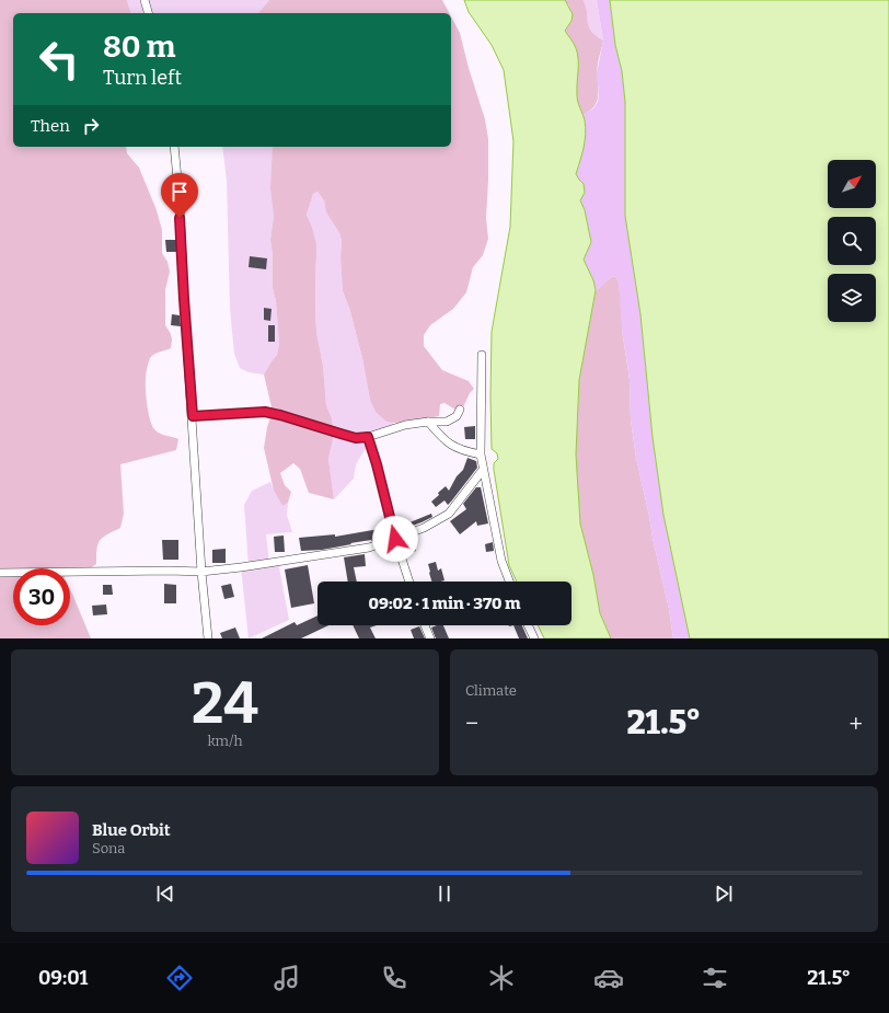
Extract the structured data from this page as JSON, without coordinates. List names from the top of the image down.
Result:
{
  "north": "top right",
  "page": {
    "turn": ["80 m", "Turn left"],
    "then": "Then",
    "limit": "30",
    "trip": "09:02 · 1 min · 370 m",
    "tile": [
      ["24", "km/h"],
      "Climate"
    ],
    "heat": ["−", "21.5°", "+"],
    "song": ["Blue Orbit", "Sona"],
    "tabs": ["09:01", "21.5°"]
  }
}
